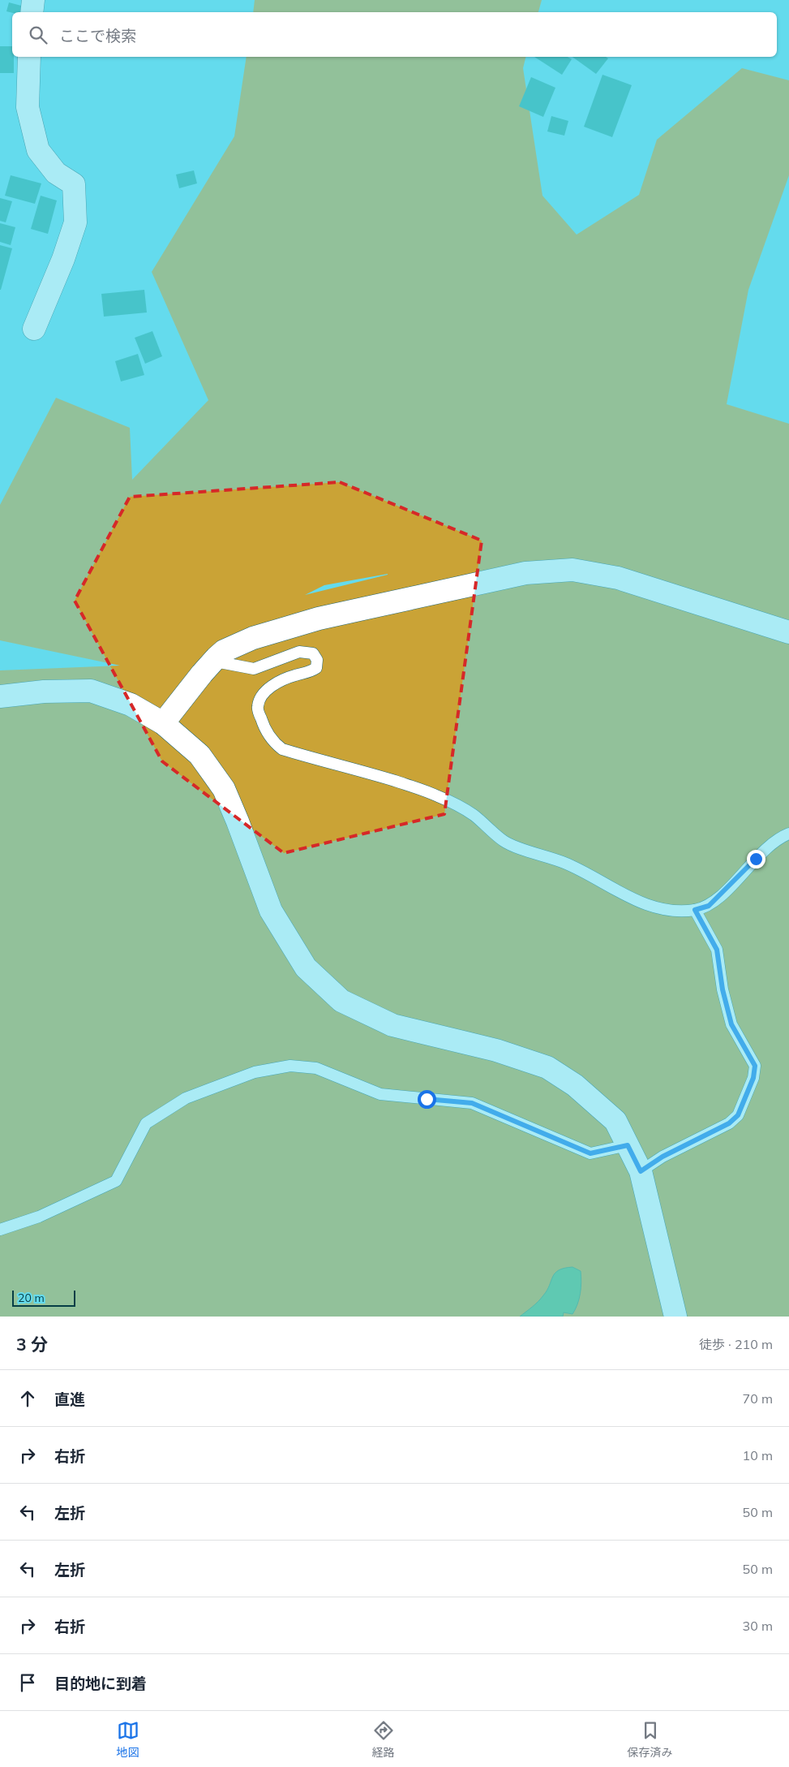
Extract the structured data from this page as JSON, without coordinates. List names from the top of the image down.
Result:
{
  "scale_bar": "20 m",
  "page": {
    "search": "ここで検索",
    "scale": "20 m",
    "heading": ["3 分", "徒歩 · 210 m"],
    "list": [
      ["直進", "70 m"],
      ["右折", "10 m"],
      ["左折", "50 m"],
      ["左折", "50 m"],
      ["右折", "30 m"],
      "目的地に到着"
    ],
    "nav": ["地図", "経路", "保存済み"]
  }
}
